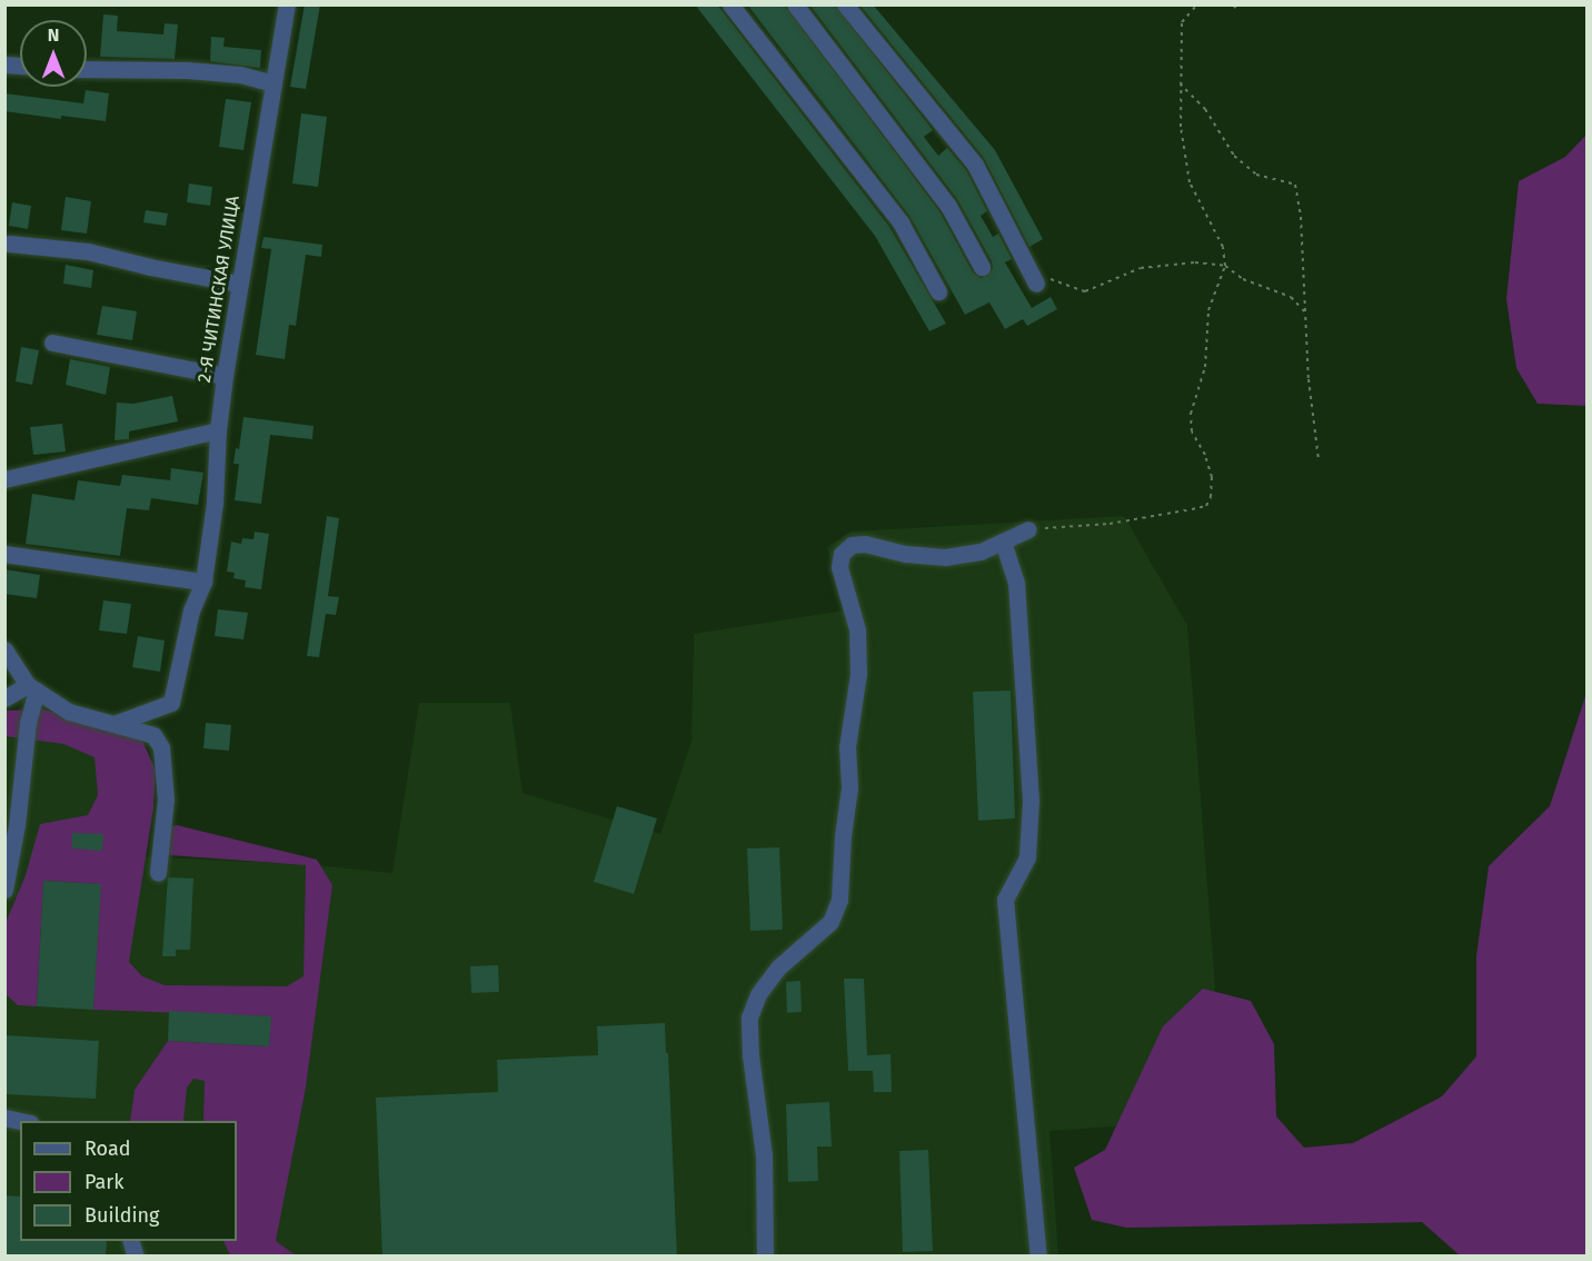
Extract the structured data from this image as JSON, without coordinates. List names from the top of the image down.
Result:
{
  "streets": {
    "street": ["2-Я ЧИТИНСКАЯ УЛИЦА"]
  },
  "legend": ["Road", "Park", "Building"],
  "north": "top"
}
